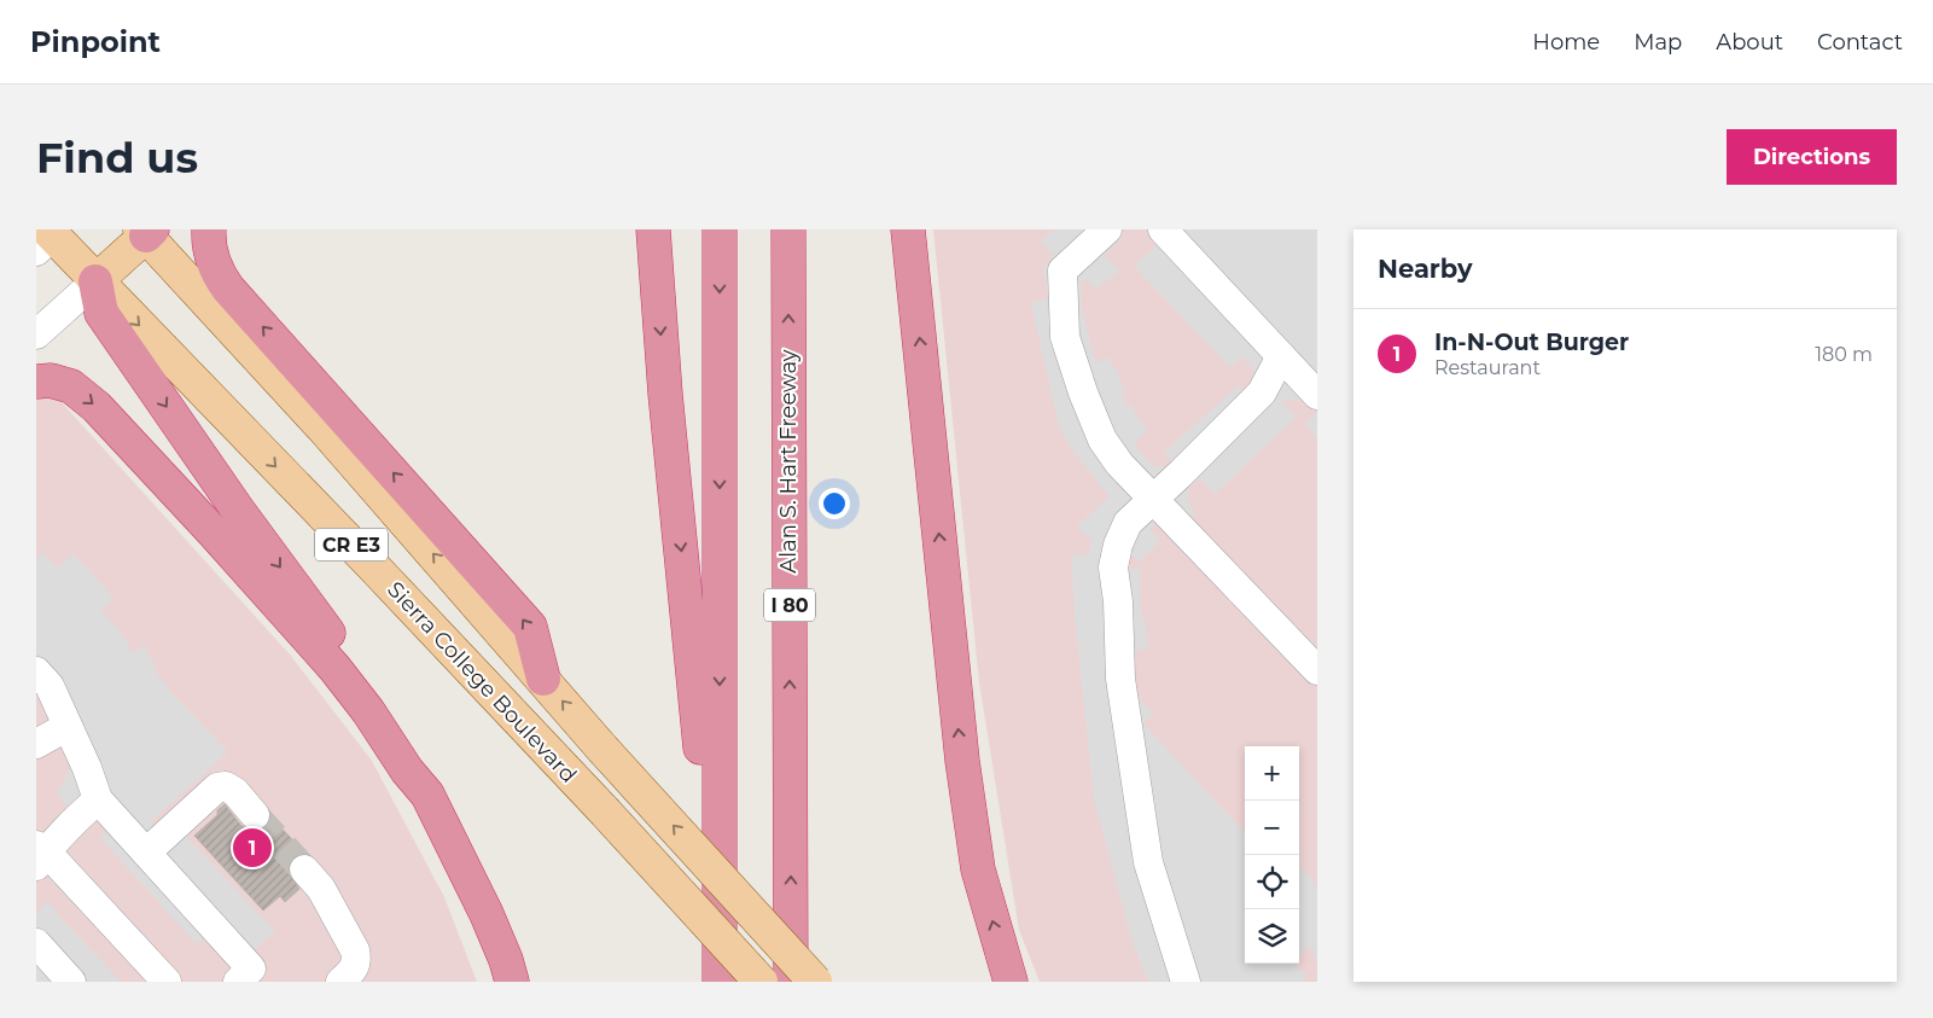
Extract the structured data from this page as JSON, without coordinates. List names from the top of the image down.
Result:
{
  "streets": {
    "highway": ["Alan S. Hart Freeway", "I 80"],
    "main road": ["CR E3", "Sierra College Boulevard"]
  },
  "page": {
    "header": "Pinpoint",
    "nav": [
      "Home",
      "Map",
      "About",
      "Contact"
    ],
    "buttons": "Directions",
    "title": "Find us",
    "heading": "Nearby",
    "list": [
      {
        "mark": "1",
        "name": "In-N-Out Burger",
        "note": "Restaurant",
        "value": "180 m"
      }
    ],
    "map_buttons": ["+", "−"],
    "pins": "1"
  }
}
